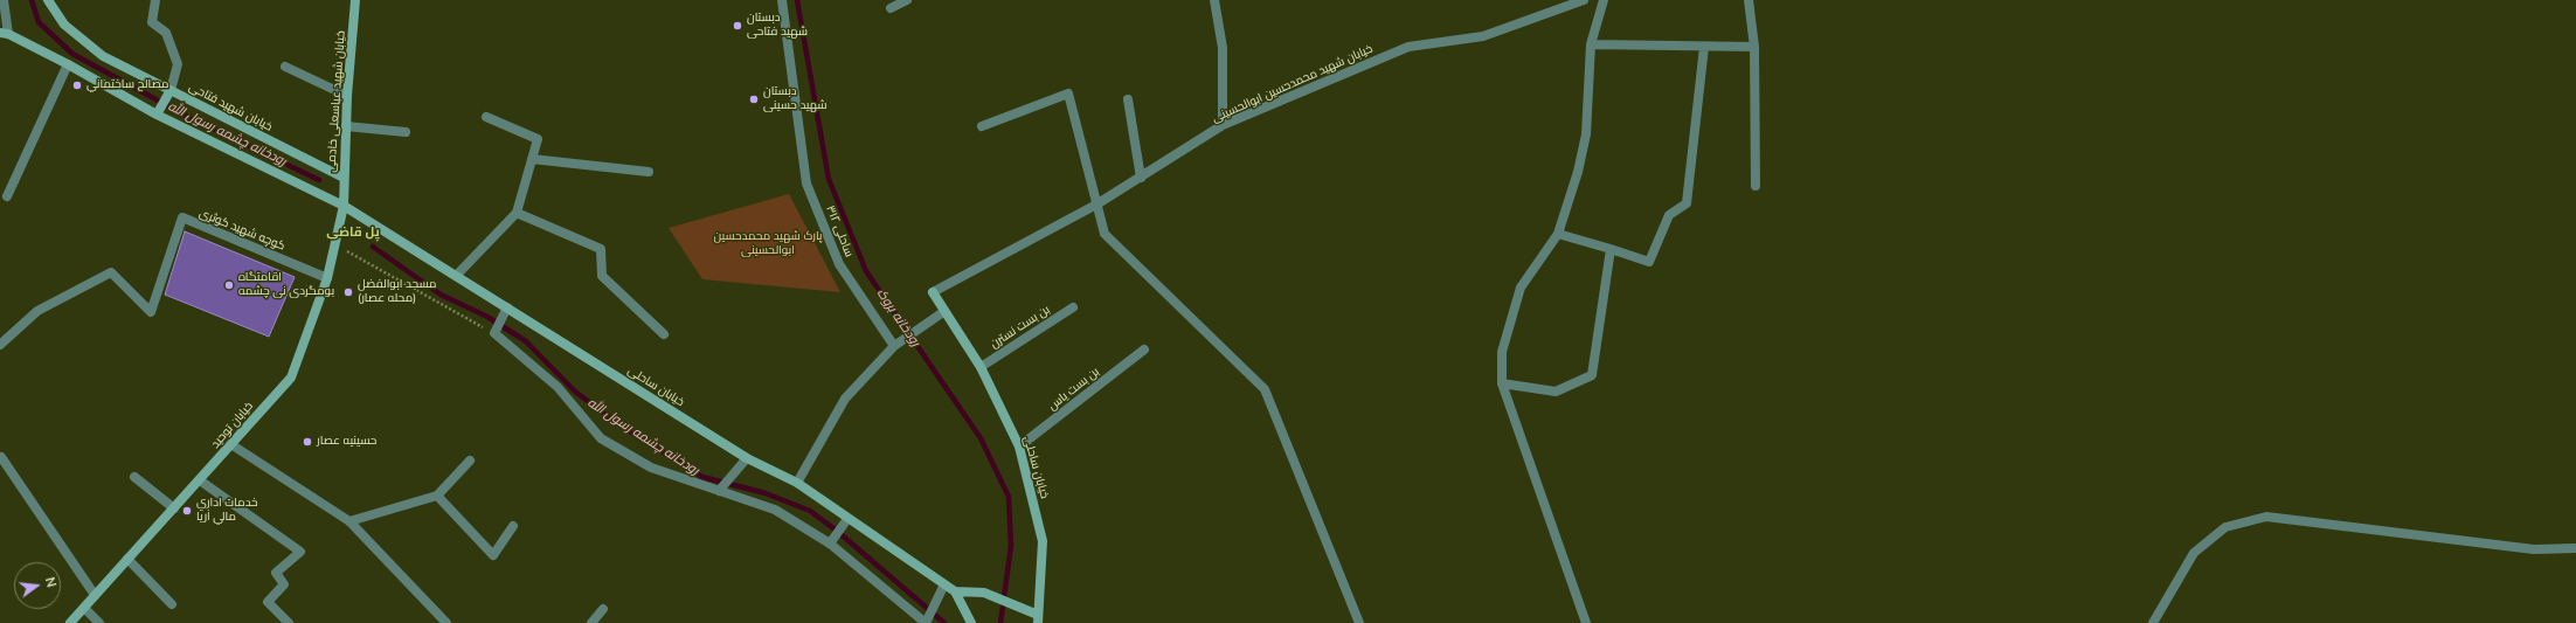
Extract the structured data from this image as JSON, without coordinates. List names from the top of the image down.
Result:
{
  "streets": {
    "street": [
      "خیابان شهید محمدحسین ابوالحسینی",
      "خیابان شهید عباسعلی خادمی",
      "خیابان شهید فتاحی",
      "کوچه شهید کوثری",
      "ساحلی ۳۱۲",
      "بن بست نسترن",
      "خیابان ساحلی",
      "بن بست یاس",
      "خیابان توحید"
    ]
  },
  "crossings": [
    ["خیابان شهید محمدحسین ابوالحسینی", "خیابان ساحلی"],
    ["خیابان شهید عباسعلی خادمی", "خیابان شهید فتاحی"],
    ["خیابان شهید عباسعلی خادمی", "خیابان ساحلی"],
    ["خیابان شهید عباسعلی خادمی", "خیابان توحید"],
    ["کوچه شهید کوثری", "خیابان توحید"],
    ["بن بست نسترن", "خیابان ساحلی"],
    ["خیابان ساحلی", "بن بست یاس"],
    ["خیابان ساحلی", "خیابان توحید"]
  ],
  "districts": ["پل قاضی"],
  "water": ["رودخانه چشمه رسول الله", "رودخانه بروک"],
  "parks": ["پارک شهید محمدحسین ابوالحسینی"],
  "places": [
    "دبستان شهید فتاحی",
    "مصالح ساختماني",
    "دبستان شهید حسینی",
    "اقامتگاه بومگردی نی چشمه",
    "مسجد ابوالفضل (محله عصار)",
    "حسینیه عصار",
    "خدمات اداري مالي آريا"
  ],
  "north": "right"
}
